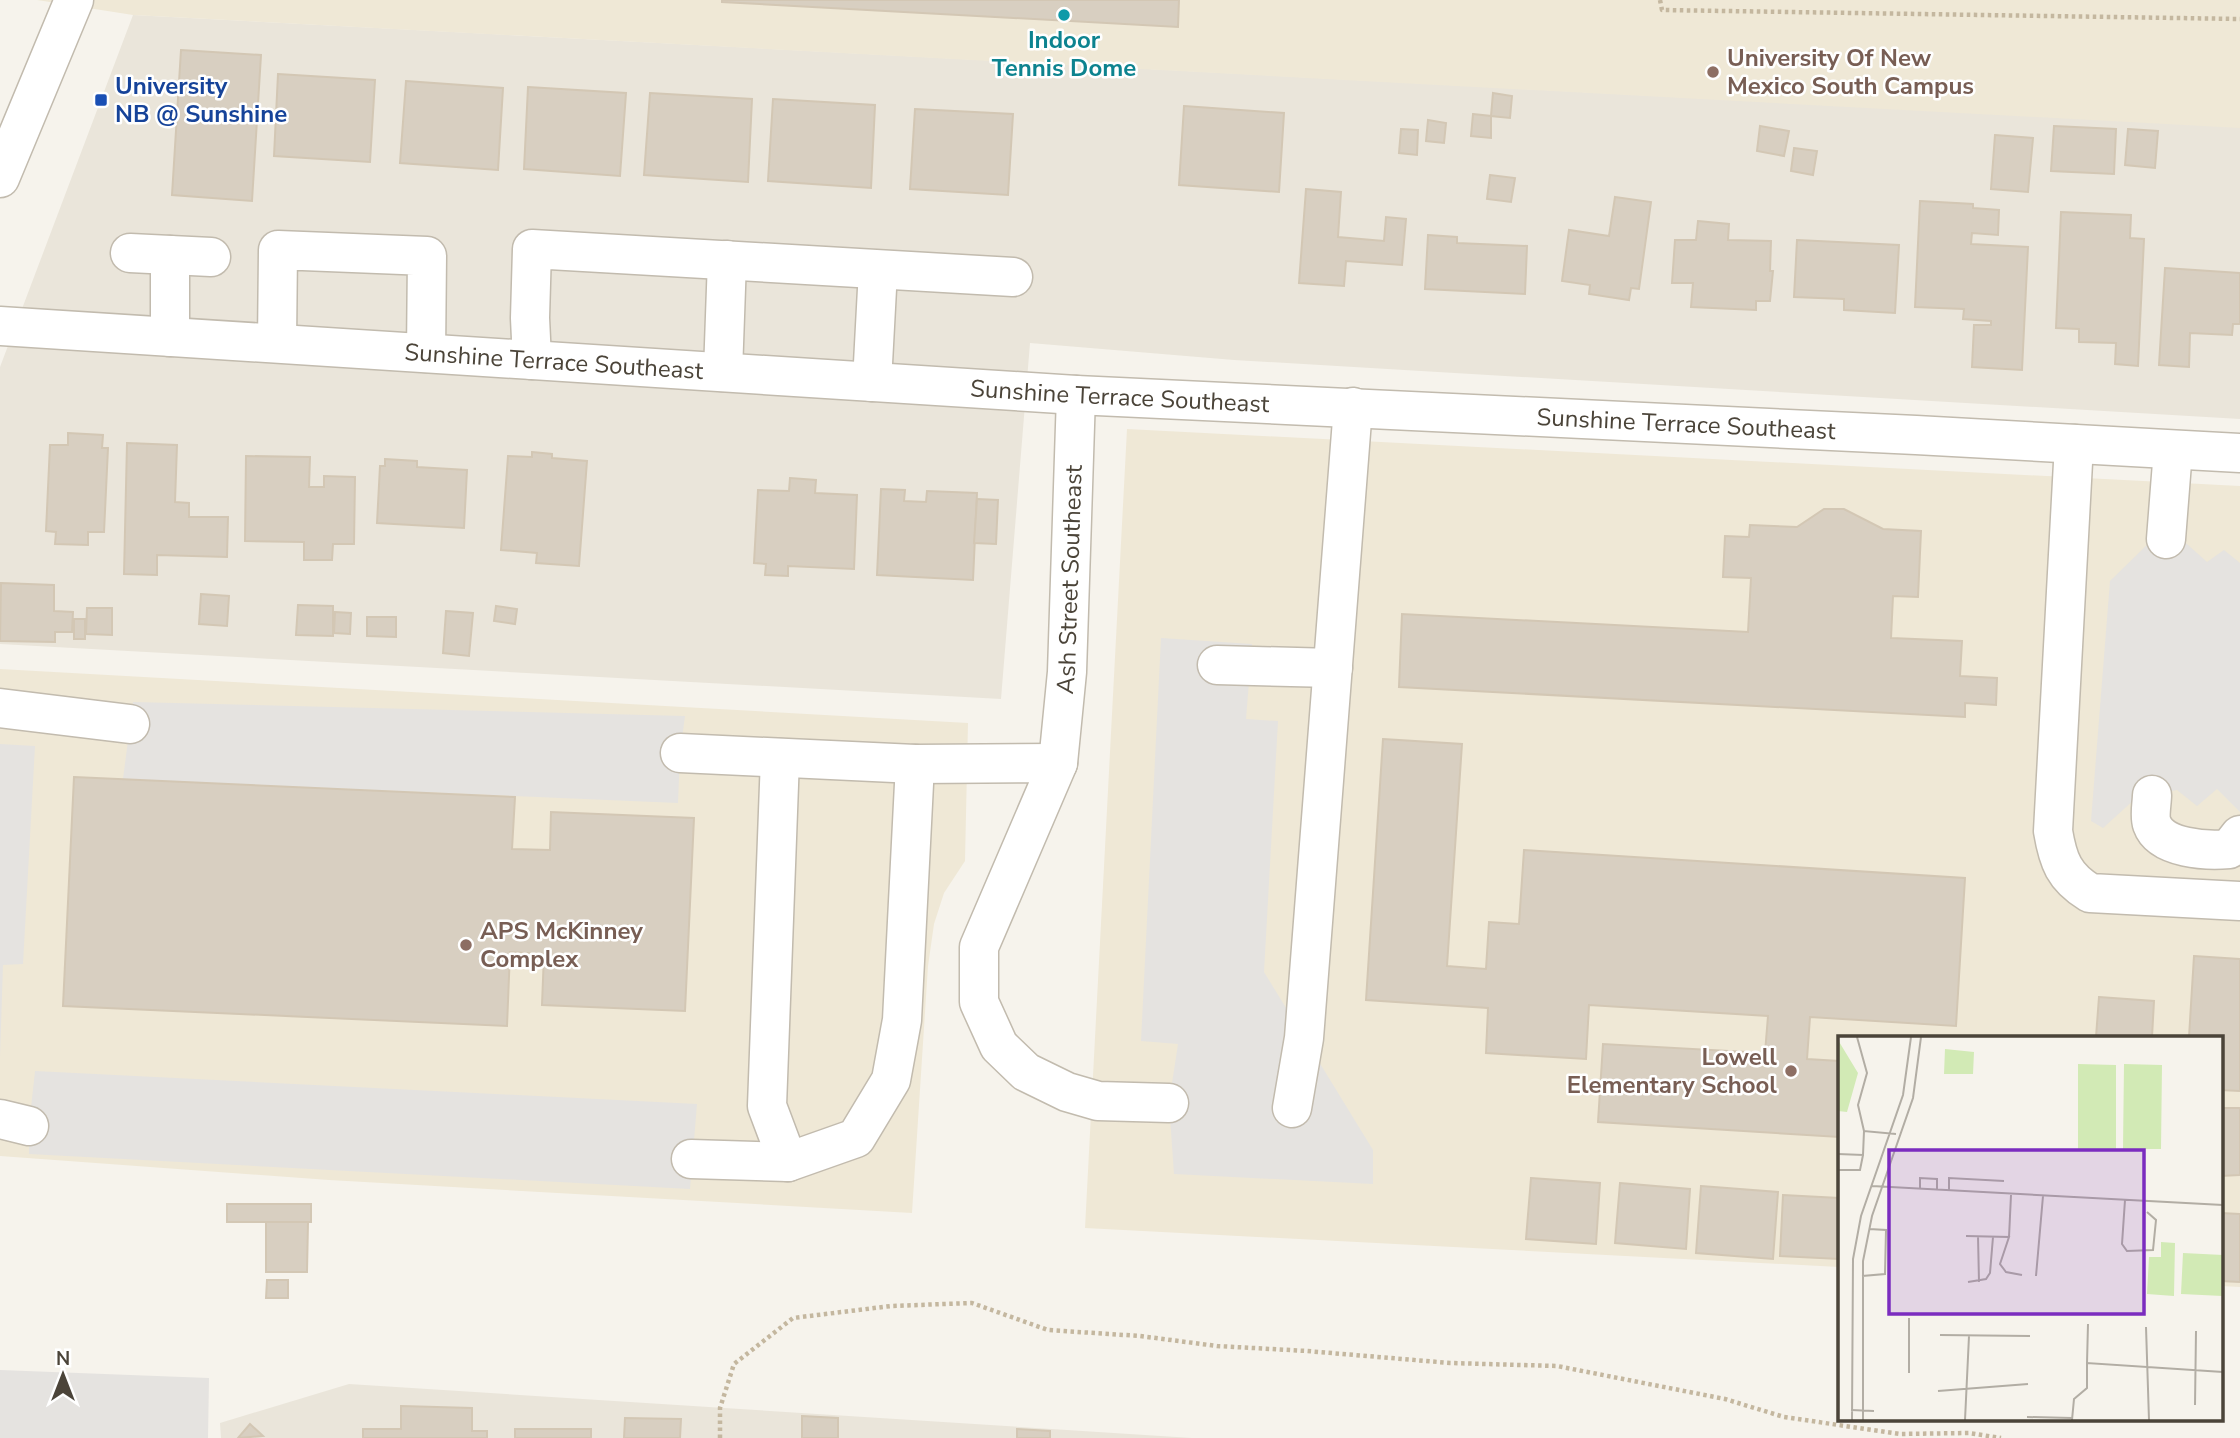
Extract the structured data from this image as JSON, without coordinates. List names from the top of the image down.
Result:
{
  "streets": {
    "street": ["Sunshine Terrace Southeast", "Ash Street Southeast"]
  },
  "crossings": [
    ["Sunshine Terrace Southeast", "Ash Street Southeast"]
  ],
  "places": {
    "other": [
      "Indoor Tennis Dome",
      "University Of New Mexico South Campus",
      "APS McKinney Complex",
      "Lowell Elementary School"
    ],
    "transit": ["University NB @ Sunshine"]
  },
  "north": "top"
}
